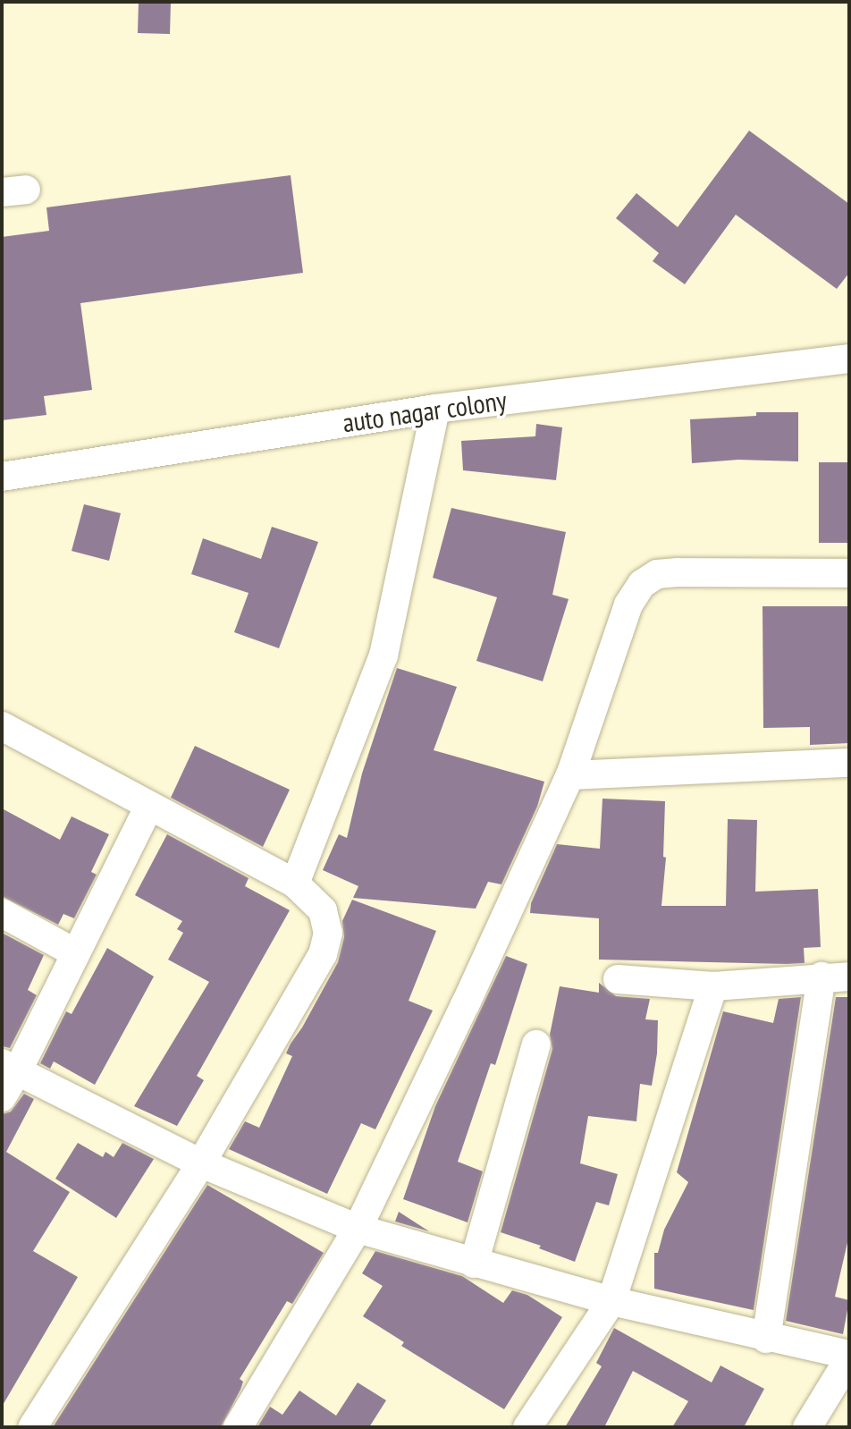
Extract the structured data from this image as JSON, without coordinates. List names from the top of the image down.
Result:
{
  "streets": {
    "street": ["auto nagar colony"]
  }
}
